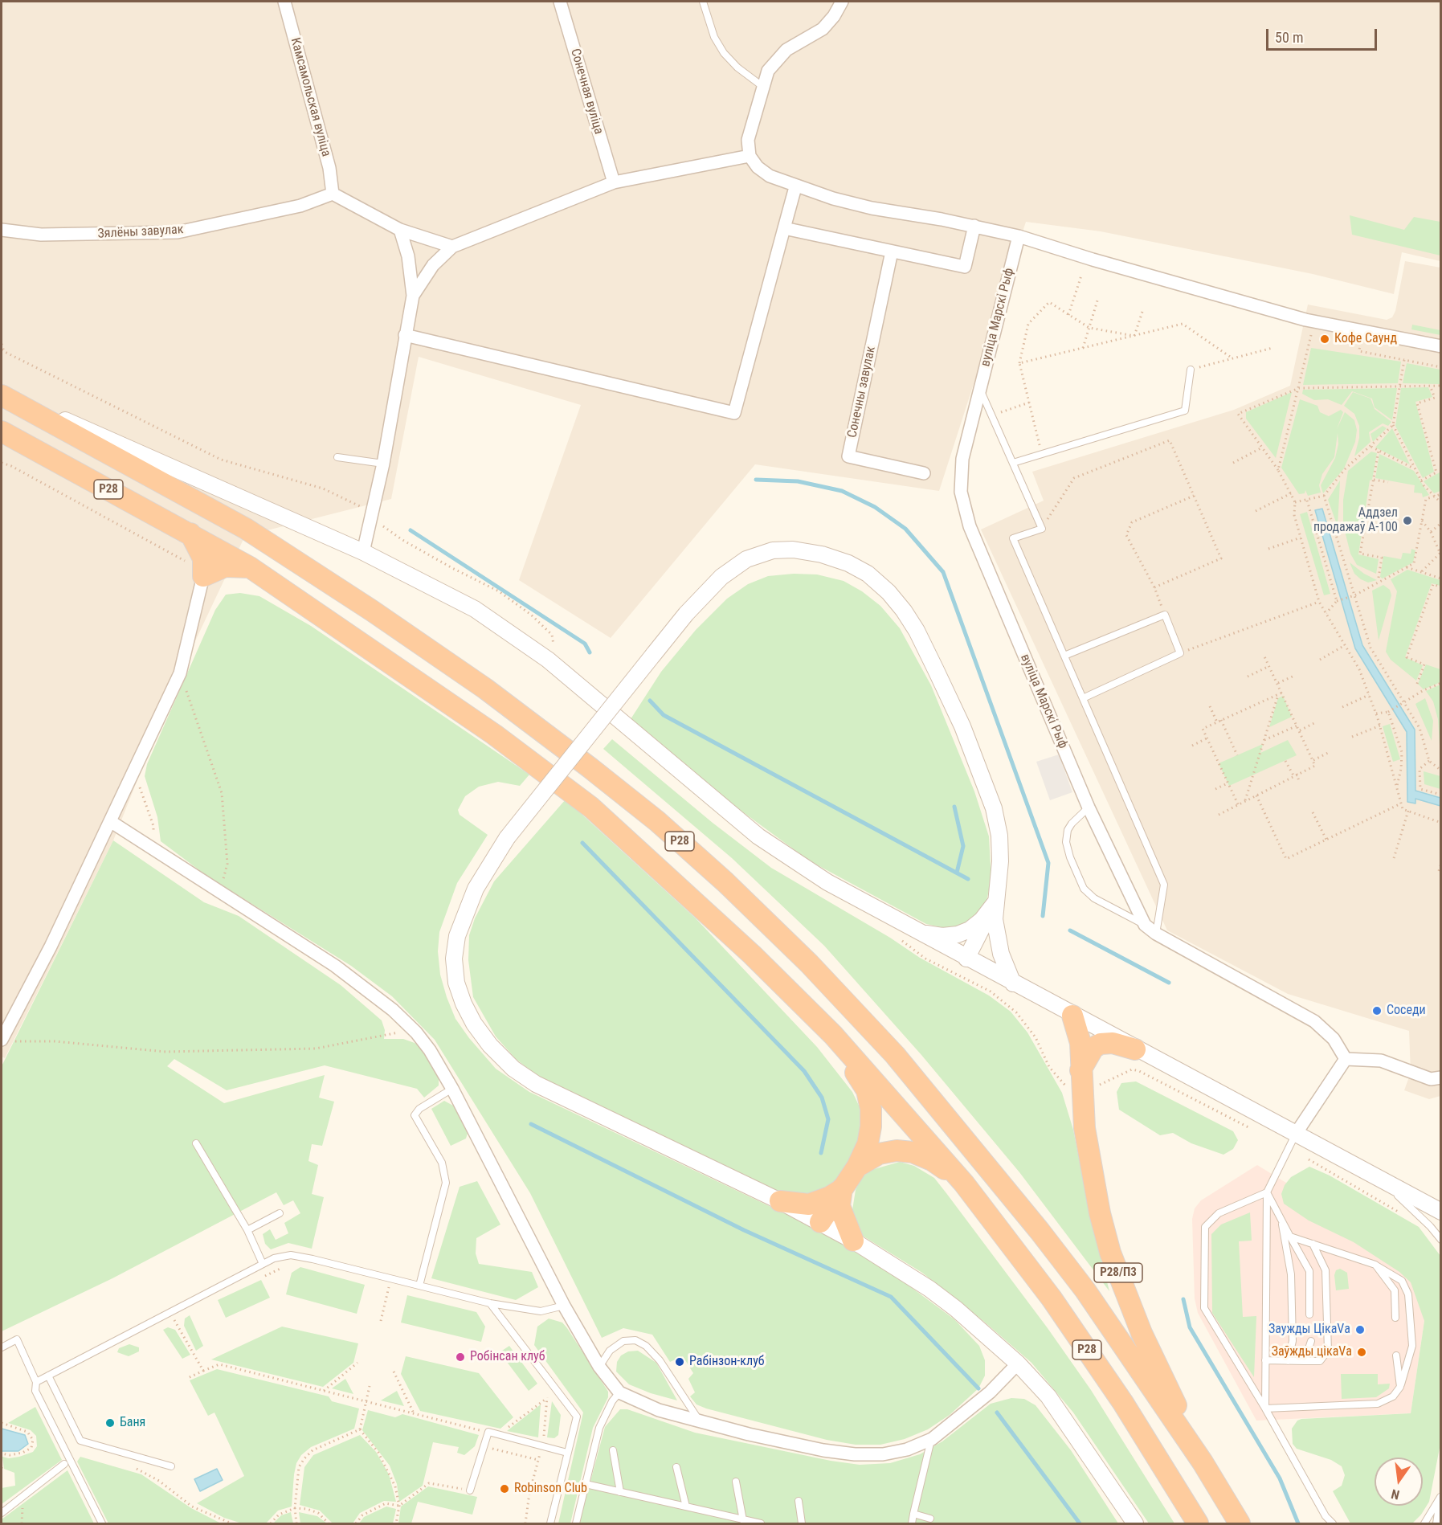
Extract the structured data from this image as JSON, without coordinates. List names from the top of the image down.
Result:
{
  "streets": {
    "highway": ["Р28", "Р28/П3"],
    "street": [
      "Сонечная вуліца",
      "Камсамольская вуліца",
      "Зялёны завулак",
      "вуліца Марскі Рыф",
      "Сонечны завулак"
    ]
  },
  "crossings": [
    ["Камсамольская вуліца", "Зялёны завулак"],
    ["Р28", "Р28/П3"]
  ],
  "places": [
    "Кофе Саунд",
    "Аддзел продажаў А-100",
    "Соседи",
    "Заужды ЦікаVа",
    "Заўжды цікаVа",
    "Робінсан клуб",
    "Рабінзон-клуб",
    "Баня",
    "Robinson Club"
  ],
  "scale_bar": "50 m",
  "north": "bottom"
}
